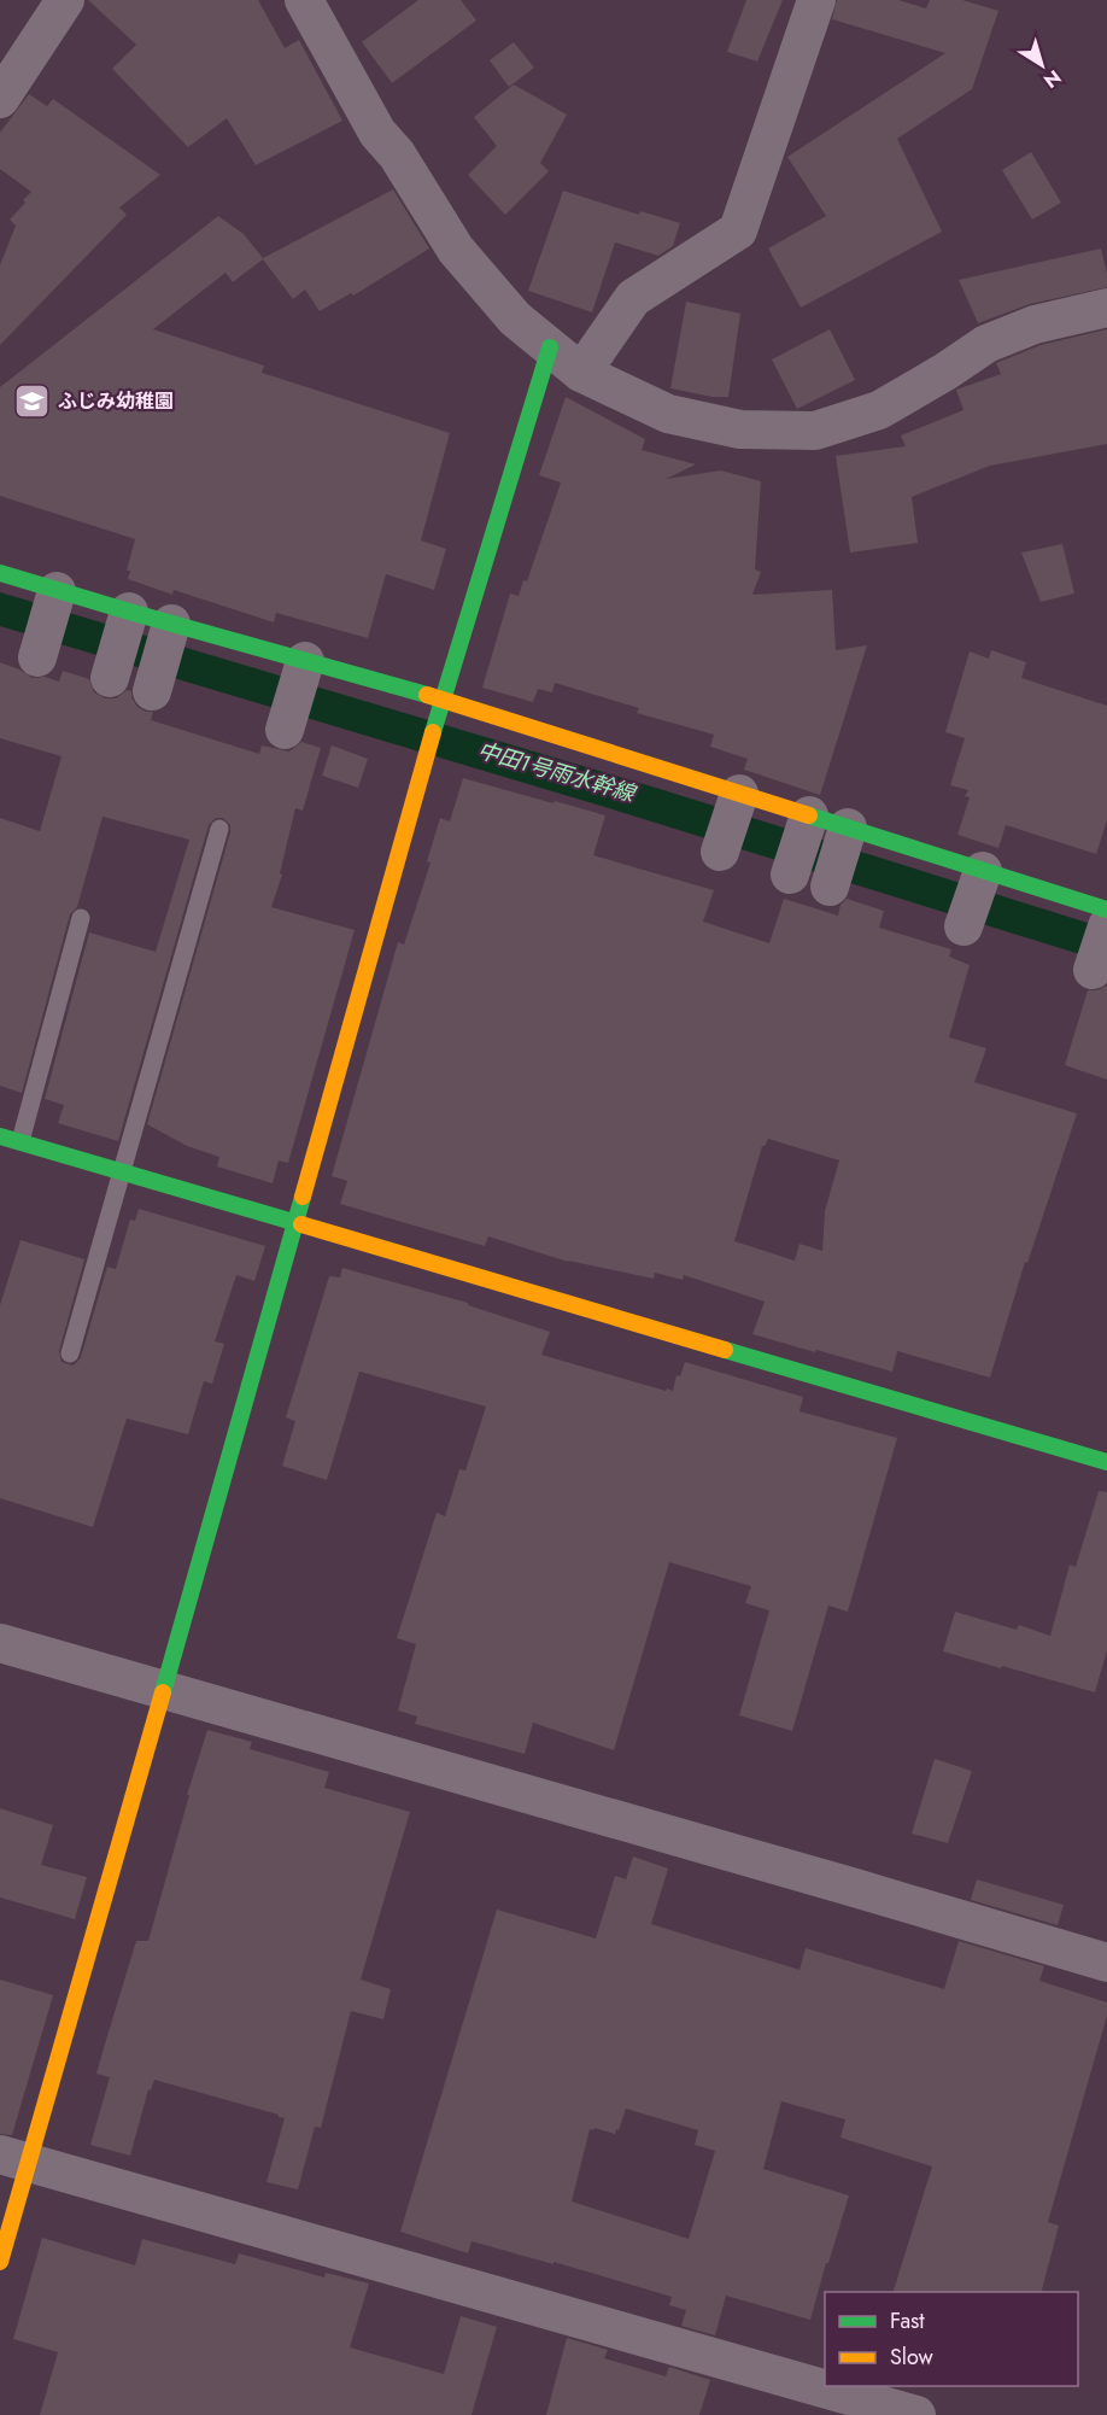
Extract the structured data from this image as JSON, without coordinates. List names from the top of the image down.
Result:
{
  "water": ["中田1号雨水幹線"],
  "places": {
    "school or university": ["ふじみ幼稚園"]
  },
  "legend": ["Fast", "Slow"],
  "north": "bottom right"
}
